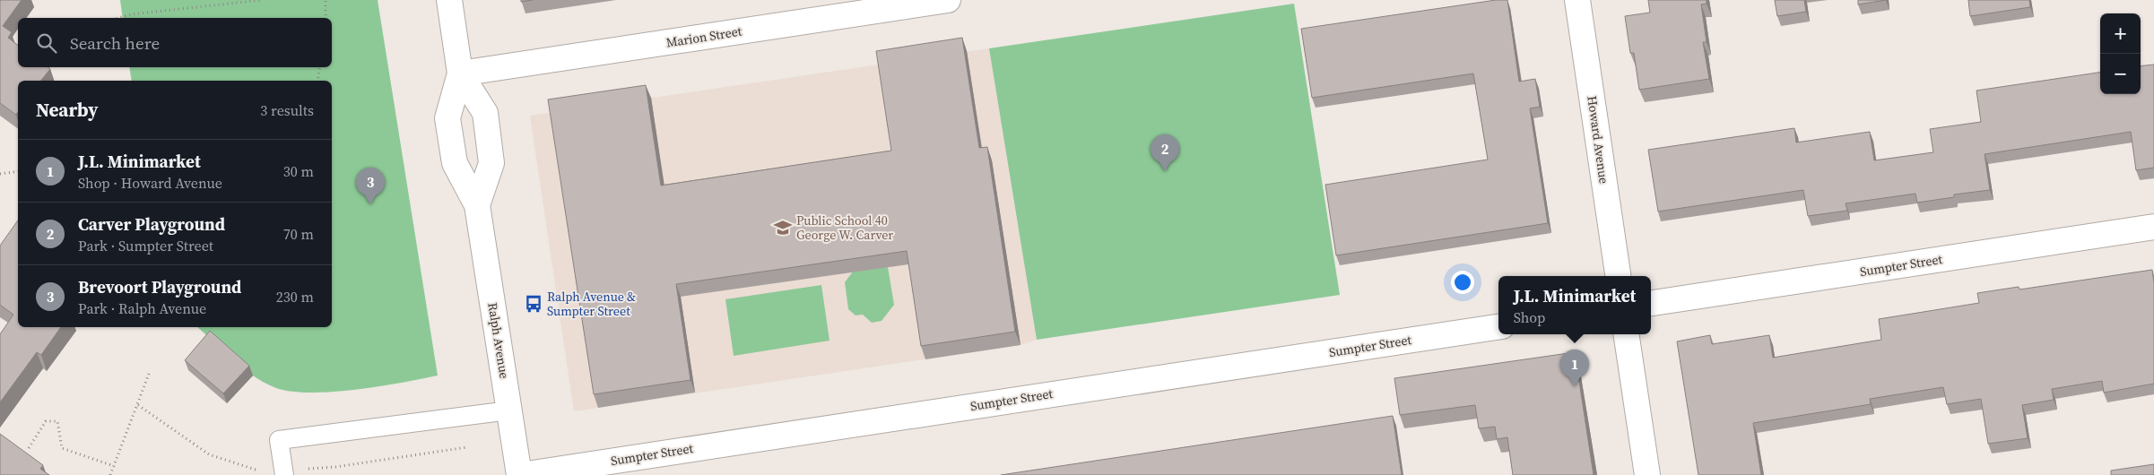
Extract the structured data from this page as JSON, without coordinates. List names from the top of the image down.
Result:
{
  "streets": {
    "street": [
      "Marion Street",
      "Howard Avenue",
      "Sumpter Street",
      "Ralph Avenue"
    ]
  },
  "crossings": [
    ["Marion Street", "Ralph Avenue"],
    ["Sumpter Street", "Ralph Avenue"]
  ],
  "places": {
    "school or university": ["Public School 40 George W. Carver"],
    "bus stop": ["Ralph Avenue & Sumpter Street"]
  },
  "page": {
    "map_buttons": ["+", "−"],
    "search": "Search here",
    "heading": ["Nearby", "3 results"],
    "pins": ["2", "3", "1"],
    "list": [
      {
        "mark": "1",
        "name": "J.L. Minimarket",
        "note": "Shop · Howard Avenue",
        "value": "30 m"
      },
      {
        "mark": "2",
        "name": "Carver Playground",
        "note": "Park · Sumpter Street",
        "value": "70 m"
      },
      {
        "mark": "3",
        "name": "Brevoort Playground",
        "note": "Park · Ralph Avenue",
        "value": "230 m"
      }
    ],
    "popup": ["J.L. Minimarket", "Shop"]
  }
}
